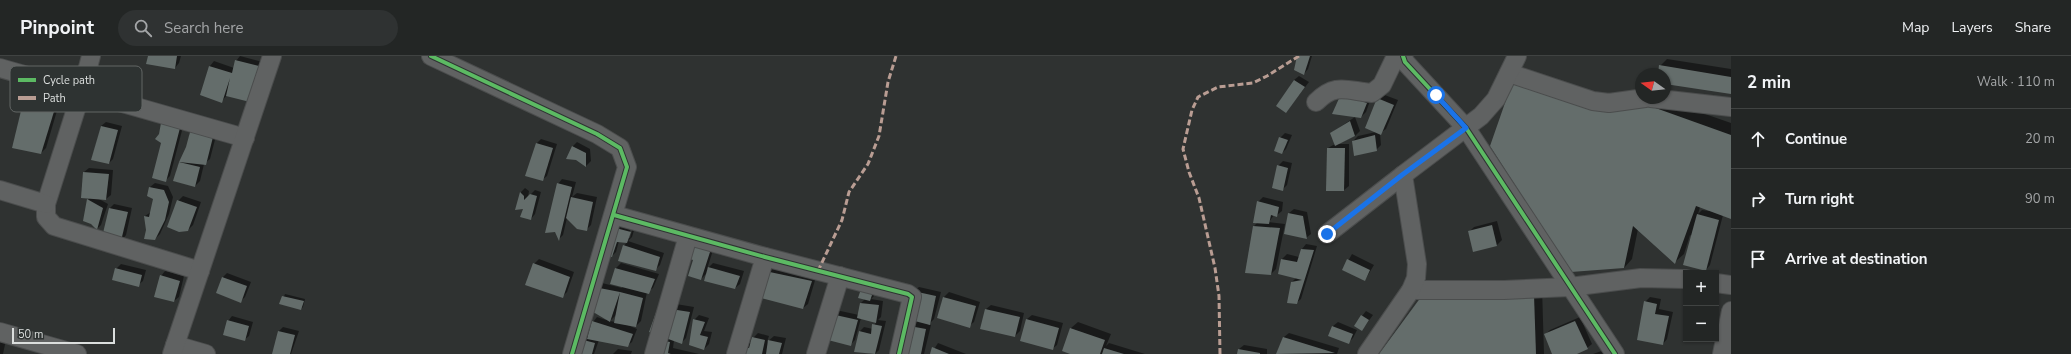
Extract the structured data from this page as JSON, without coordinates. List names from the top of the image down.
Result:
{
  "legend": ["Cycle path", "Path"],
  "scale_bar": "50 m",
  "north": "left",
  "page": {
    "header": "Pinpoint",
    "search": "Search here",
    "nav": ["Map", "Layers", "Share"],
    "heading": ["2 min", "Walk · 110 m"],
    "list": [
      ["Continue", "20 m"],
      ["Turn right", "90 m"],
      "Arrive at destination"
    ],
    "map_buttons": ["+", "−"],
    "scale": "50 m"
  }
}
